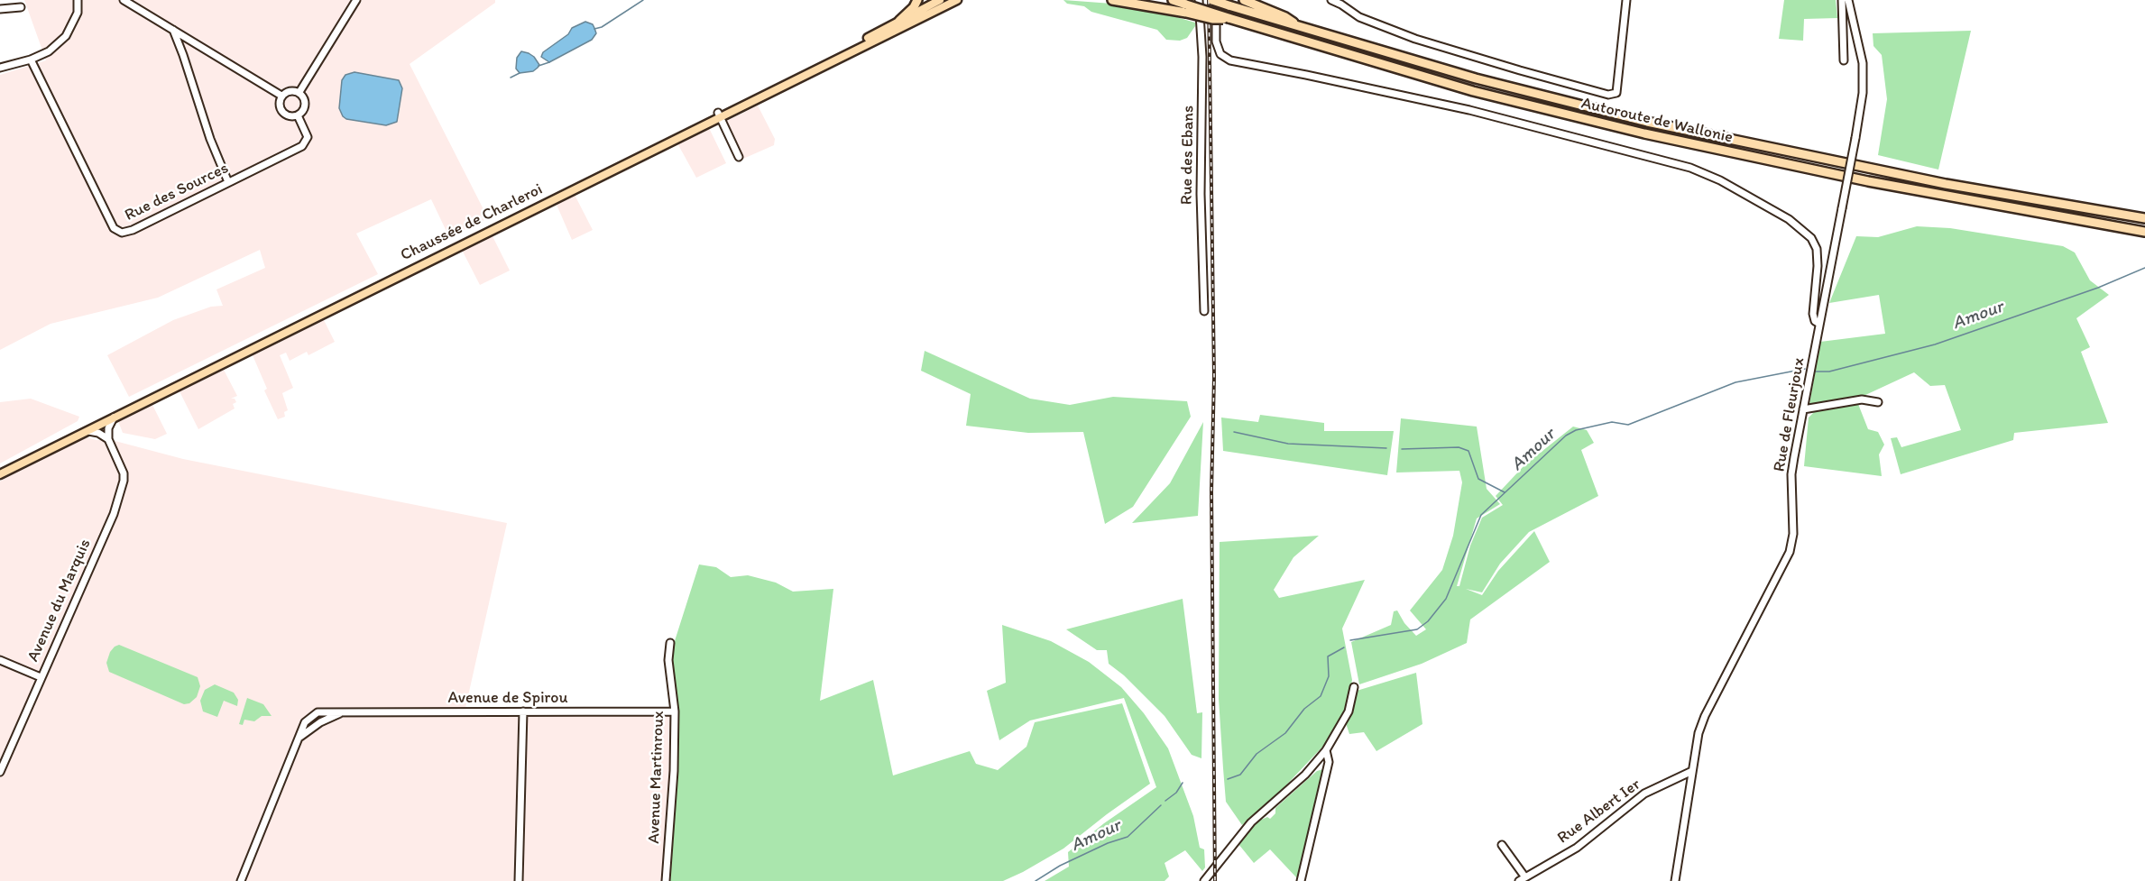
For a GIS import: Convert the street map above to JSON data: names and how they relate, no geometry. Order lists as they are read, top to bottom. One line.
{"streets":{"highway":["Autoroute de Wallonie"],"main road":["Chaussée de Charleroi"],"street":["Rue des Ebans","Rue des Sources","Rue de Fleurjoux","Avenue du Marquis","Avenue de Spirou","Avenue Martinroux","Rue Albert Ier"]},"crossings":[["Rue de Fleurjoux","Rue Albert Ier"],["Avenue de Spirou","Avenue Martinroux"]],"water":["Amour"]}
